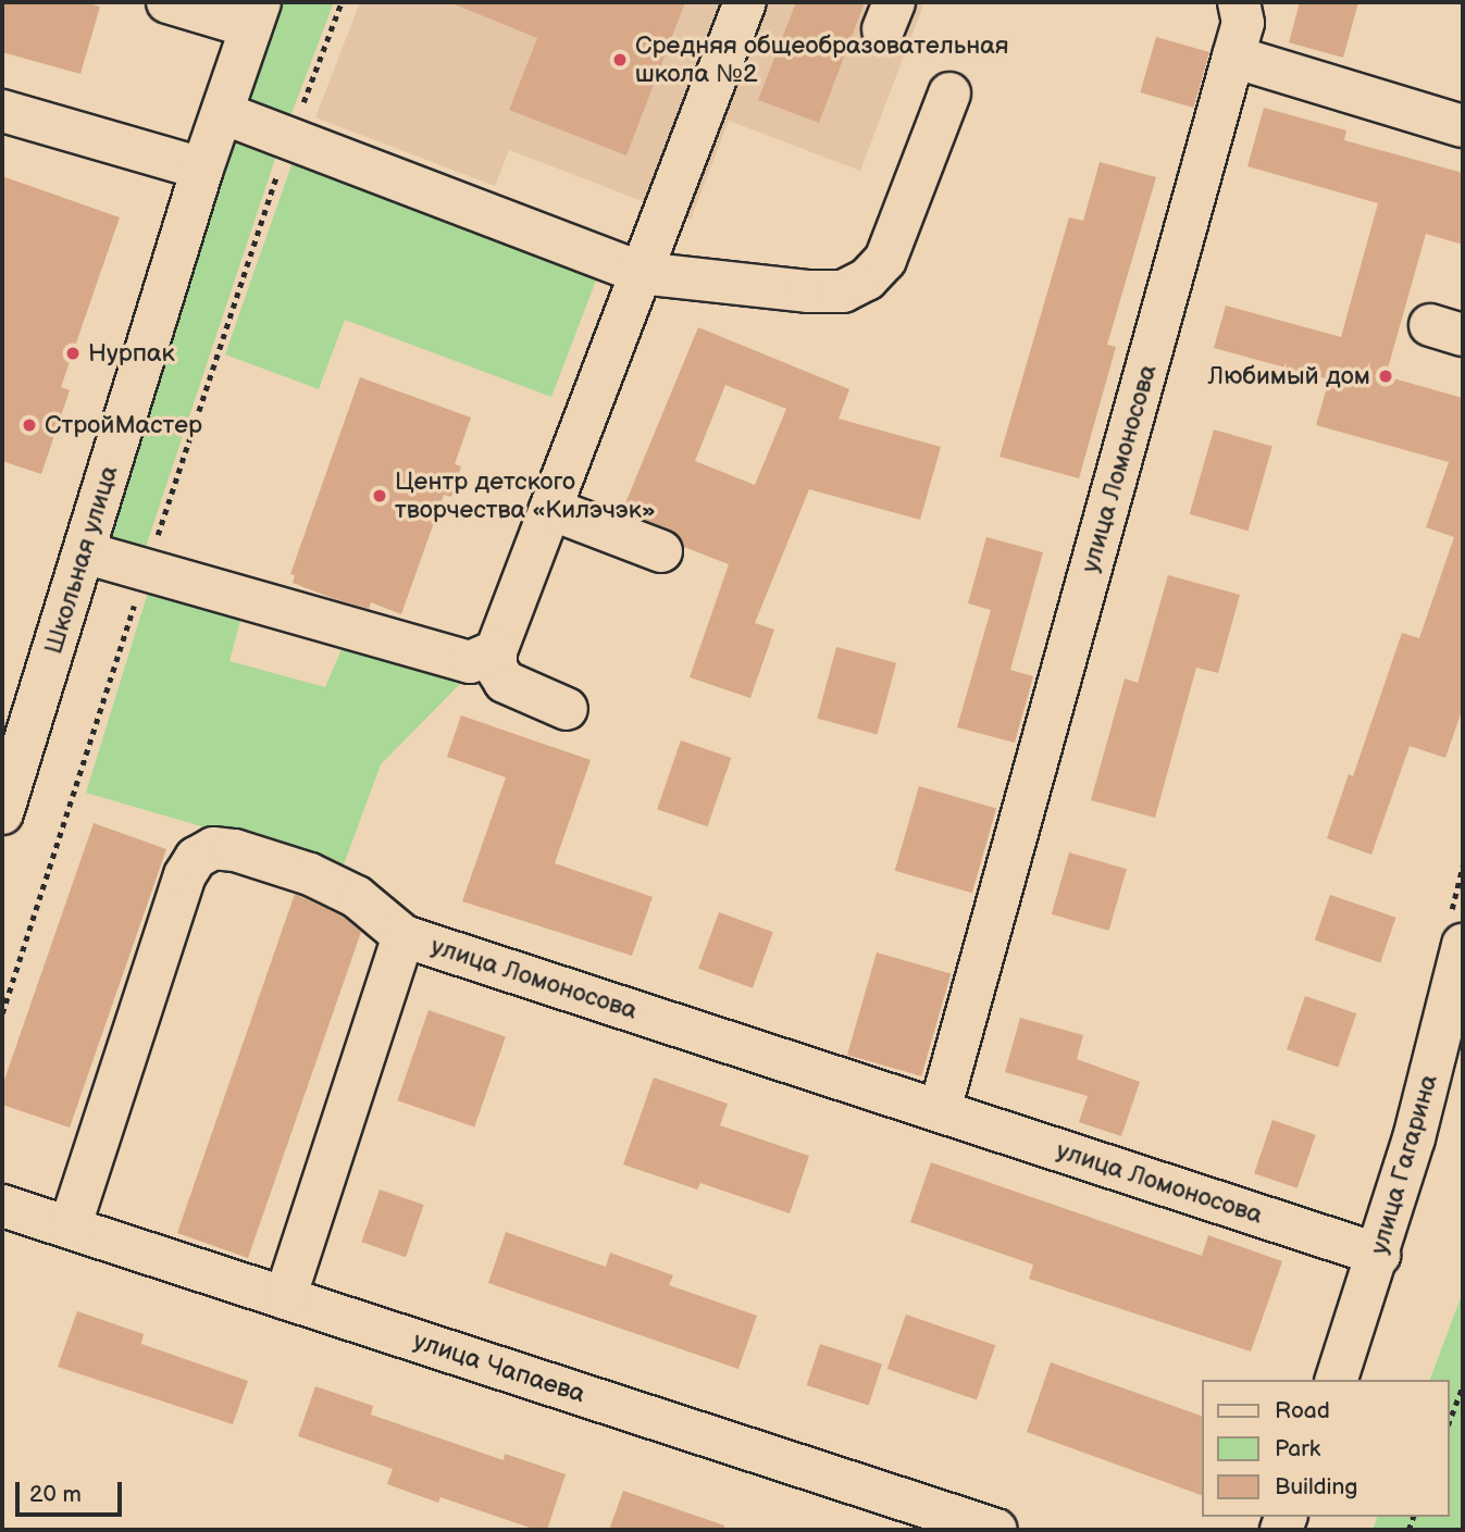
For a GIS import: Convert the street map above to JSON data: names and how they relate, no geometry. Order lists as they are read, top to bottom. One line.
{"streets":{"street":["улица Ломоносова","Школьная улица","улица Гагарина","улица Чапаева"]},"crossings":[["улица Ломоносова","улица Гагарина"],["улица Ломоносова","улица Чапаева"]],"places":["Средняя общеобразовательная школа №2","Нурпак","Любимый дом","СтройМастер","Центр детского творчества «Килэчэк»"],"legend":["Road","Park","Building"],"scale_bar":"20 m"}
